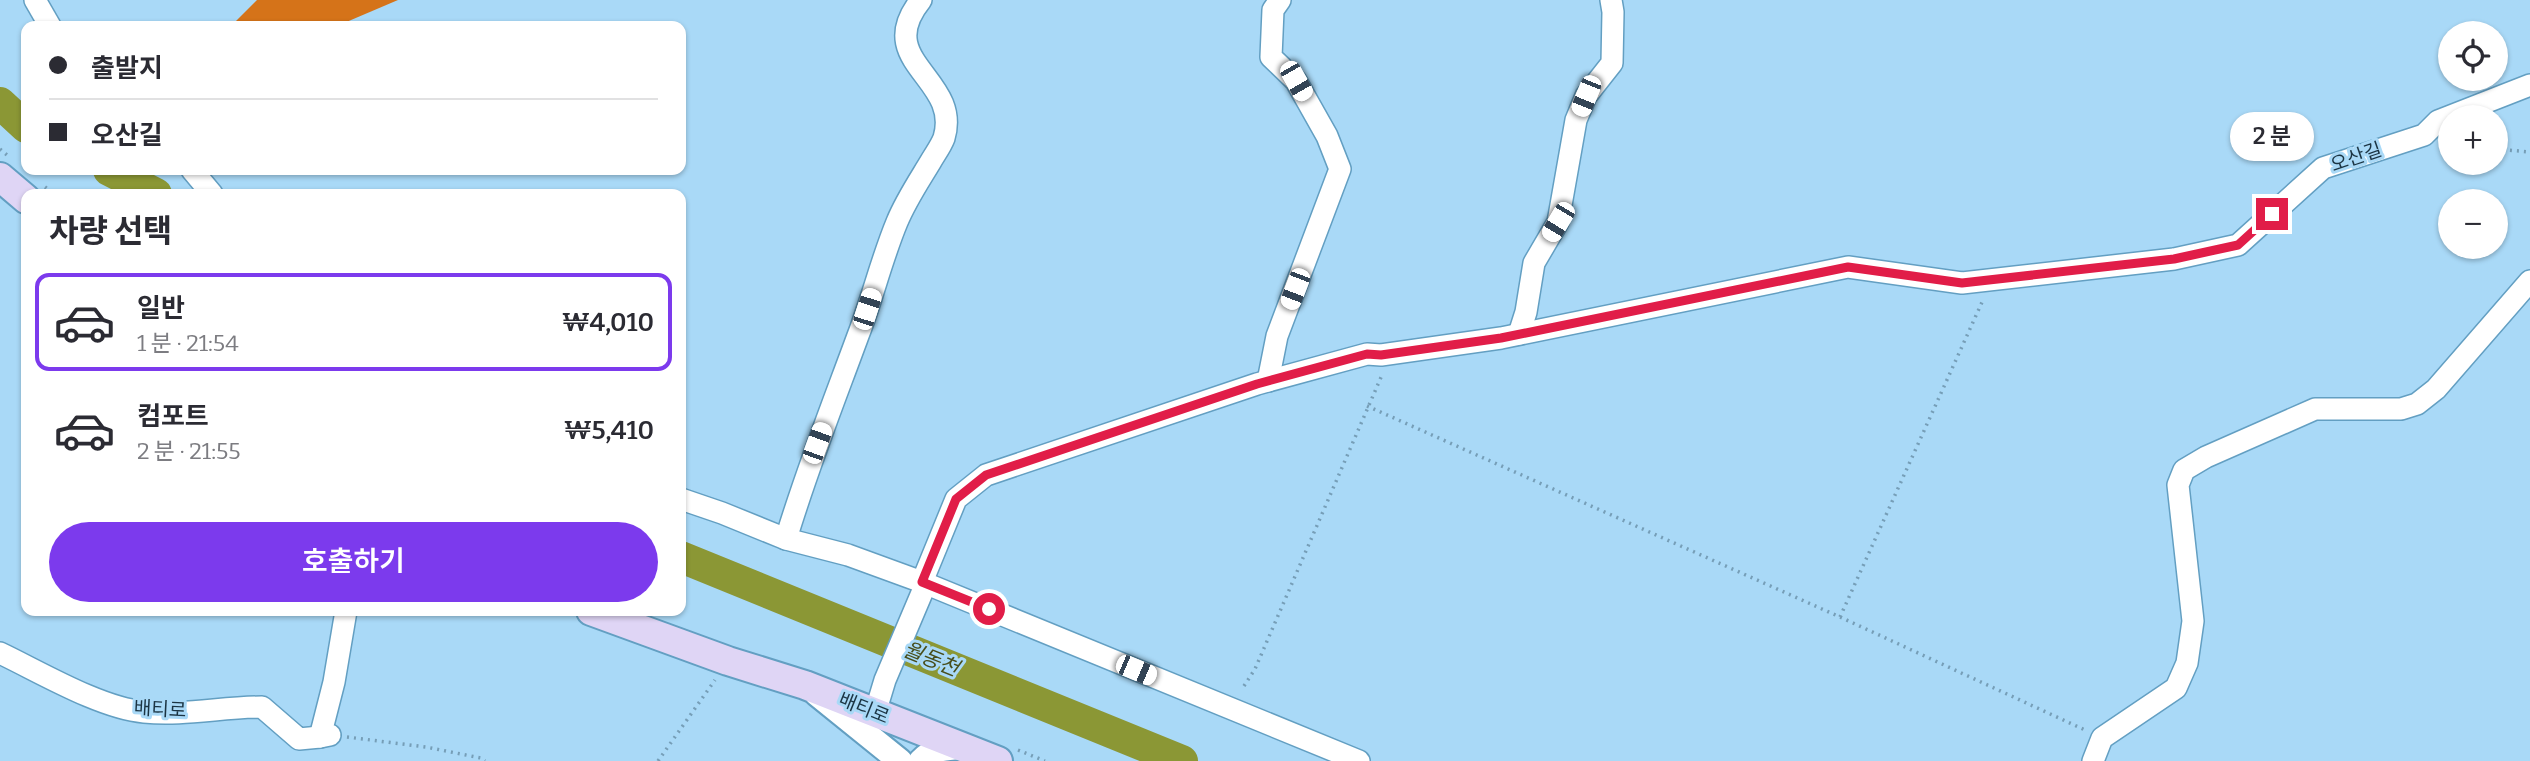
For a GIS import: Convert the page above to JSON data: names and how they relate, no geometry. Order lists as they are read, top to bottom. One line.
{"streets":{"main road":["배티로"],"street":["오산길"]},"crossings":[["오산길","배티로"]],"water":["월동천"],"page":{"map_buttons":["+","−"],"banner":["출발지","오산길"],"bubble":"2 분","heading":"차량 선택","list":[{"name":"일반","note":"1 분 · 21:54","value":"₩4,010"},{"name":"컴포트","note":"2 분 · 21:55","value":"₩5,410"}],"buttons":"호출하기"}}
